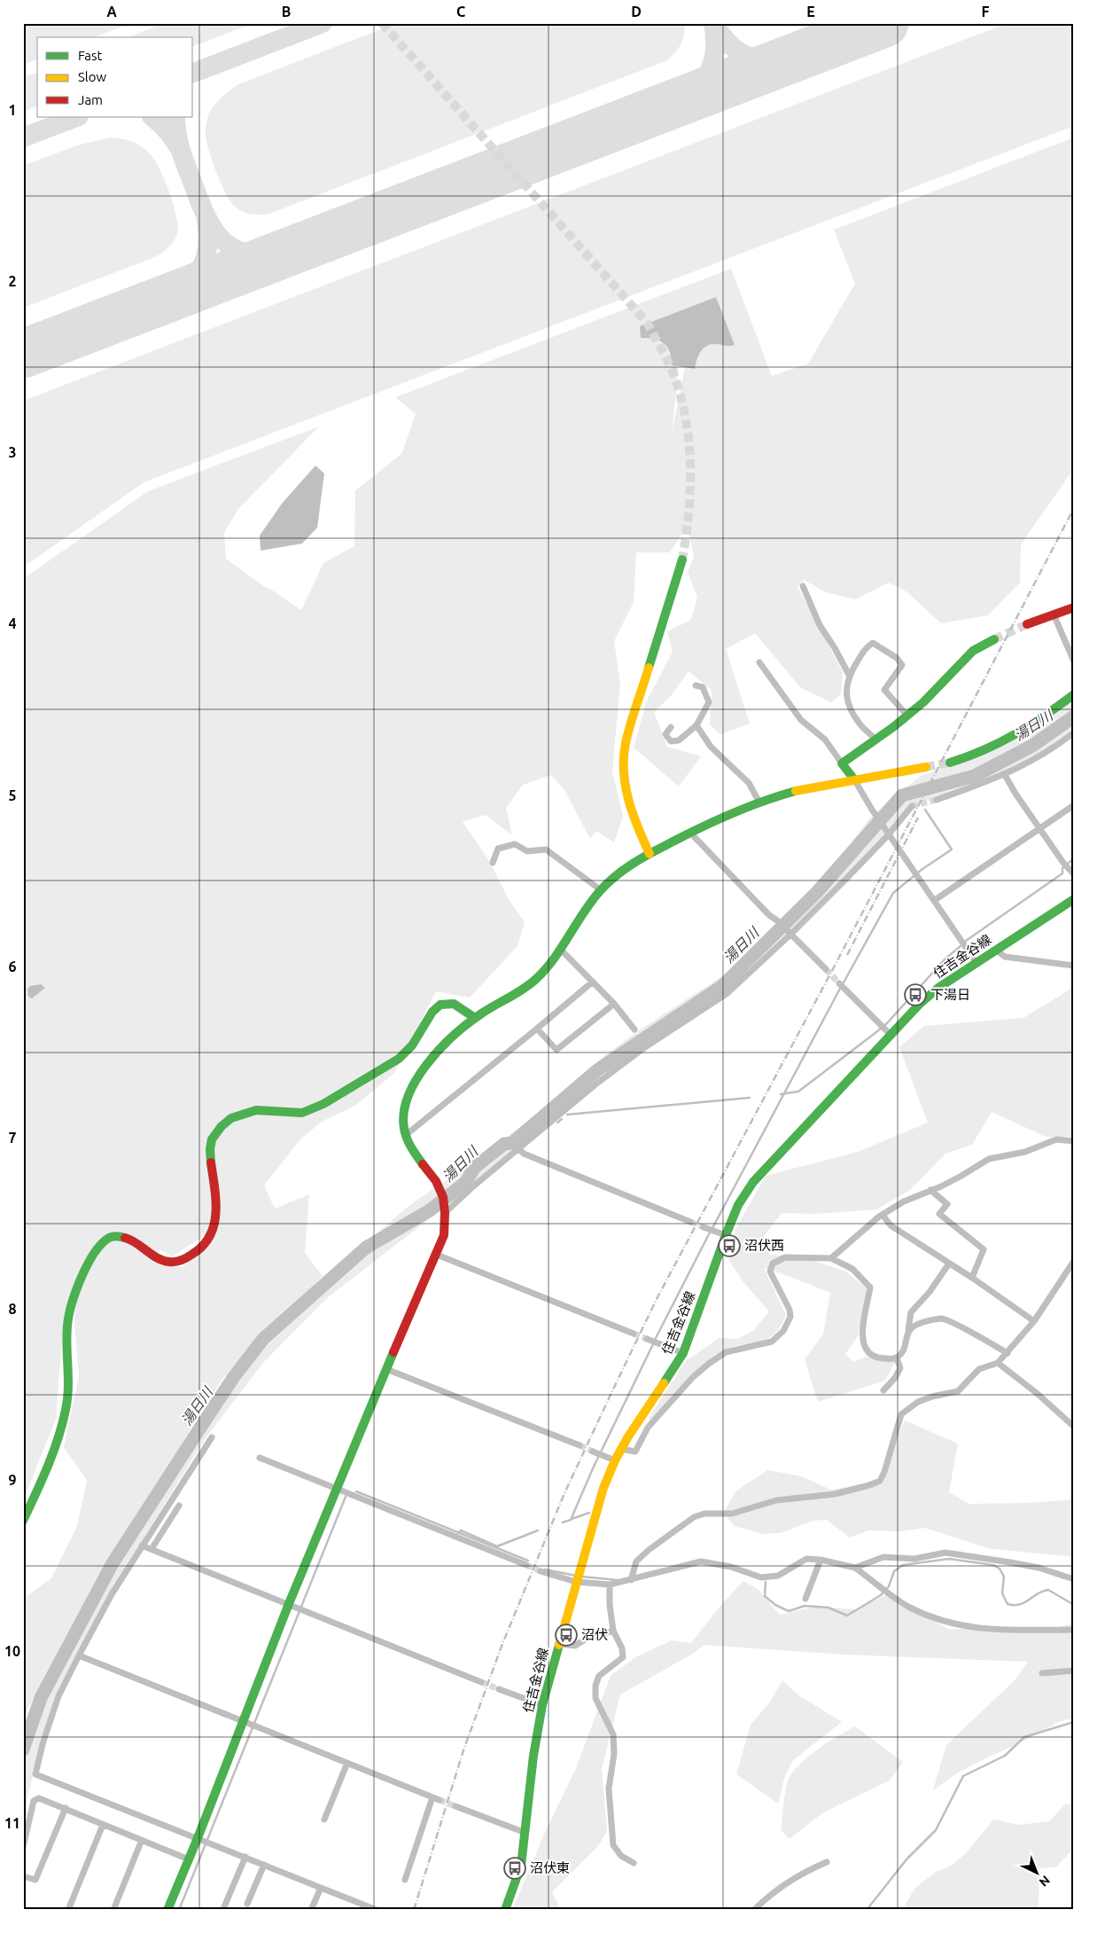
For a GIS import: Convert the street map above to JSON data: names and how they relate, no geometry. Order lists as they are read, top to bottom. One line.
{"streets":{"street":["住吉金谷線"]},"water":["湯日川"],"places":{"bus stop":["下湯日","沼伏西","沼伏","沼伏東"]},"legend":["Fast","Slow","Jam"],"north":"bottom right","grid":{"columns":["A","B","C","D","E","F"],"rows":["1","2","3","4","5","6","7","8","9","10","11"]}}
